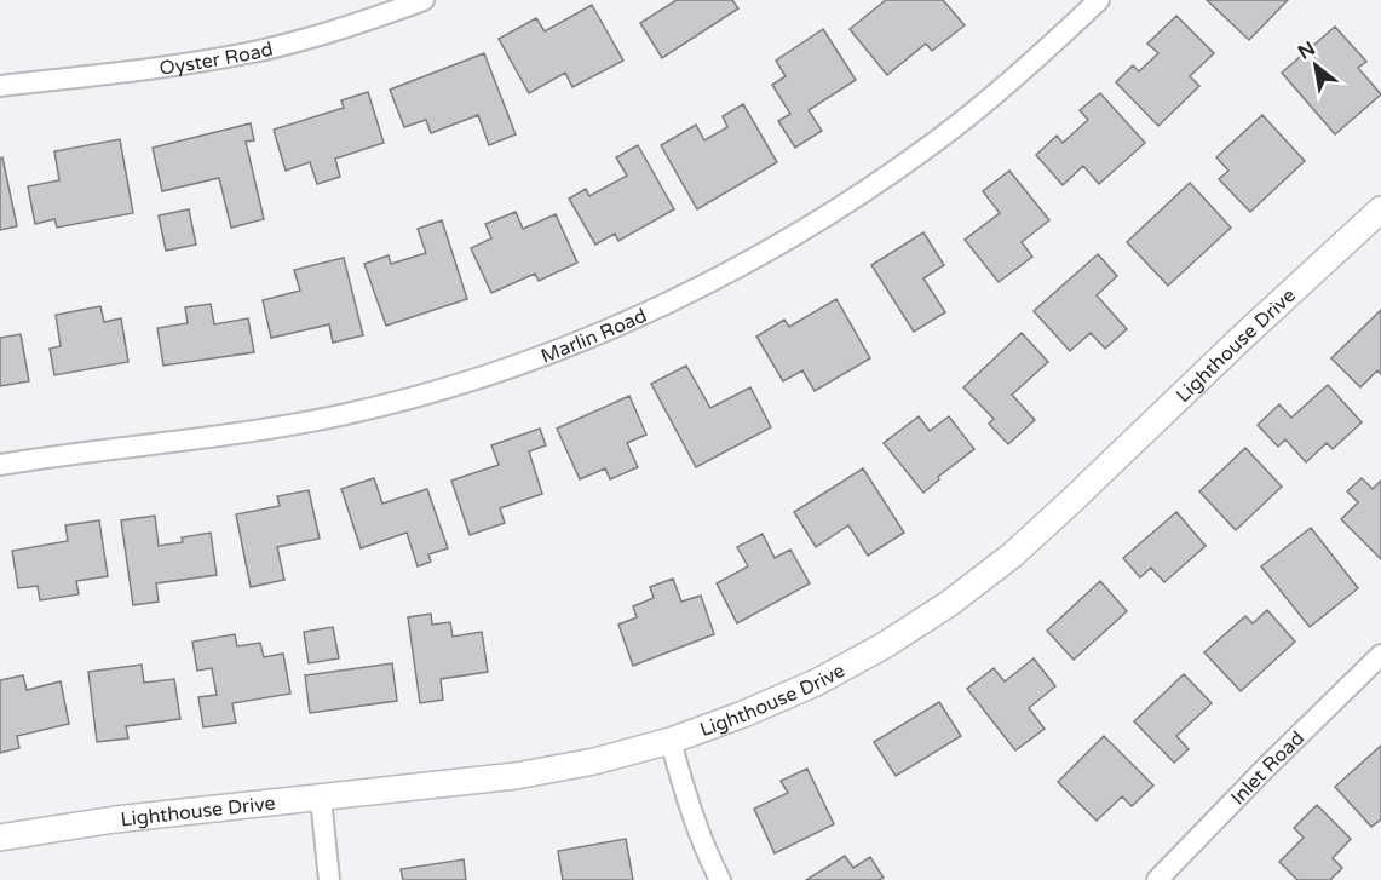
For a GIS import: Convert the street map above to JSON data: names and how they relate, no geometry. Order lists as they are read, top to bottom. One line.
{"streets":{"street":["Oyster Road","Marlin Road","Lighthouse Drive","Inlet Road"]},"north":"top left"}
